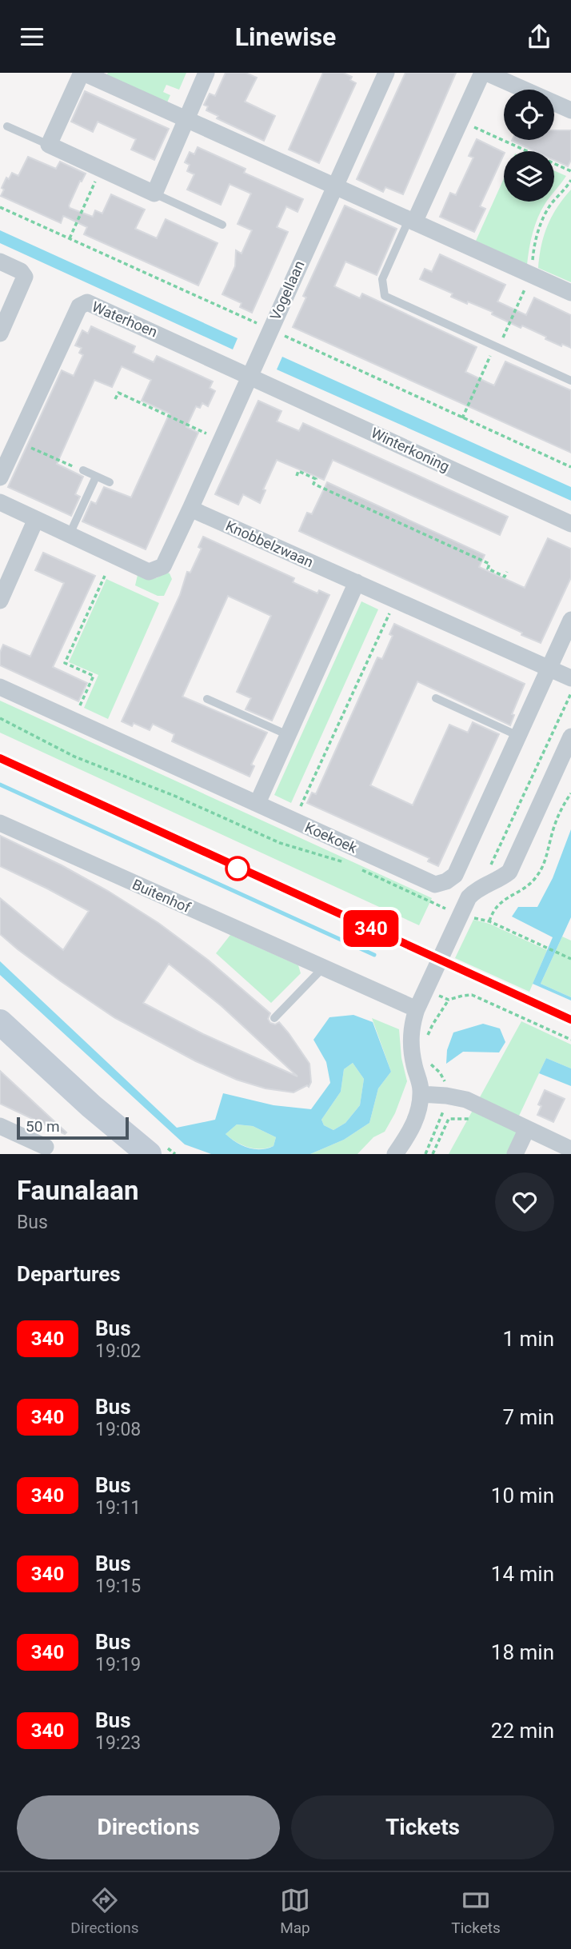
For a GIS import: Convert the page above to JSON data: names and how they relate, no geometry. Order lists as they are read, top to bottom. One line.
{"streets":{"street":["Vogellaan","Waterhoen","Winterkoning","Knobbelzwaan","Koekoek","Buitenhof"]},"crossings":[["Vogellaan","Waterhoen"],["Vogellaan","Winterkoning"],["Vogellaan","Knobbelzwaan"],["Waterhoen","Winterkoning"],["Knobbelzwaan","Koekoek"]],"lines":["bus line 340"],"scale_bar":"50 m","page":{"header":"Linewise","on_map":"340","scale":"50 m","heading":[["Faunalaan","Bus"],"Departures"],"list":[{"mark":"340","name":"Bus","note":"19:02","value":"1 min"},{"mark":"340","name":"Bus","note":"19:08","value":"7 min"},{"mark":"340","name":"Bus","note":"19:11","value":"10 min"},{"mark":"340","name":"Bus","note":"19:15","value":"14 min"},{"mark":"340","name":"Bus","note":"19:19","value":"18 min"},{"mark":"340","name":"Bus","note":"19:23","value":"22 min"}],"buttons":["Directions","Tickets"],"tabs":["Directions","Map","Tickets"]}}
